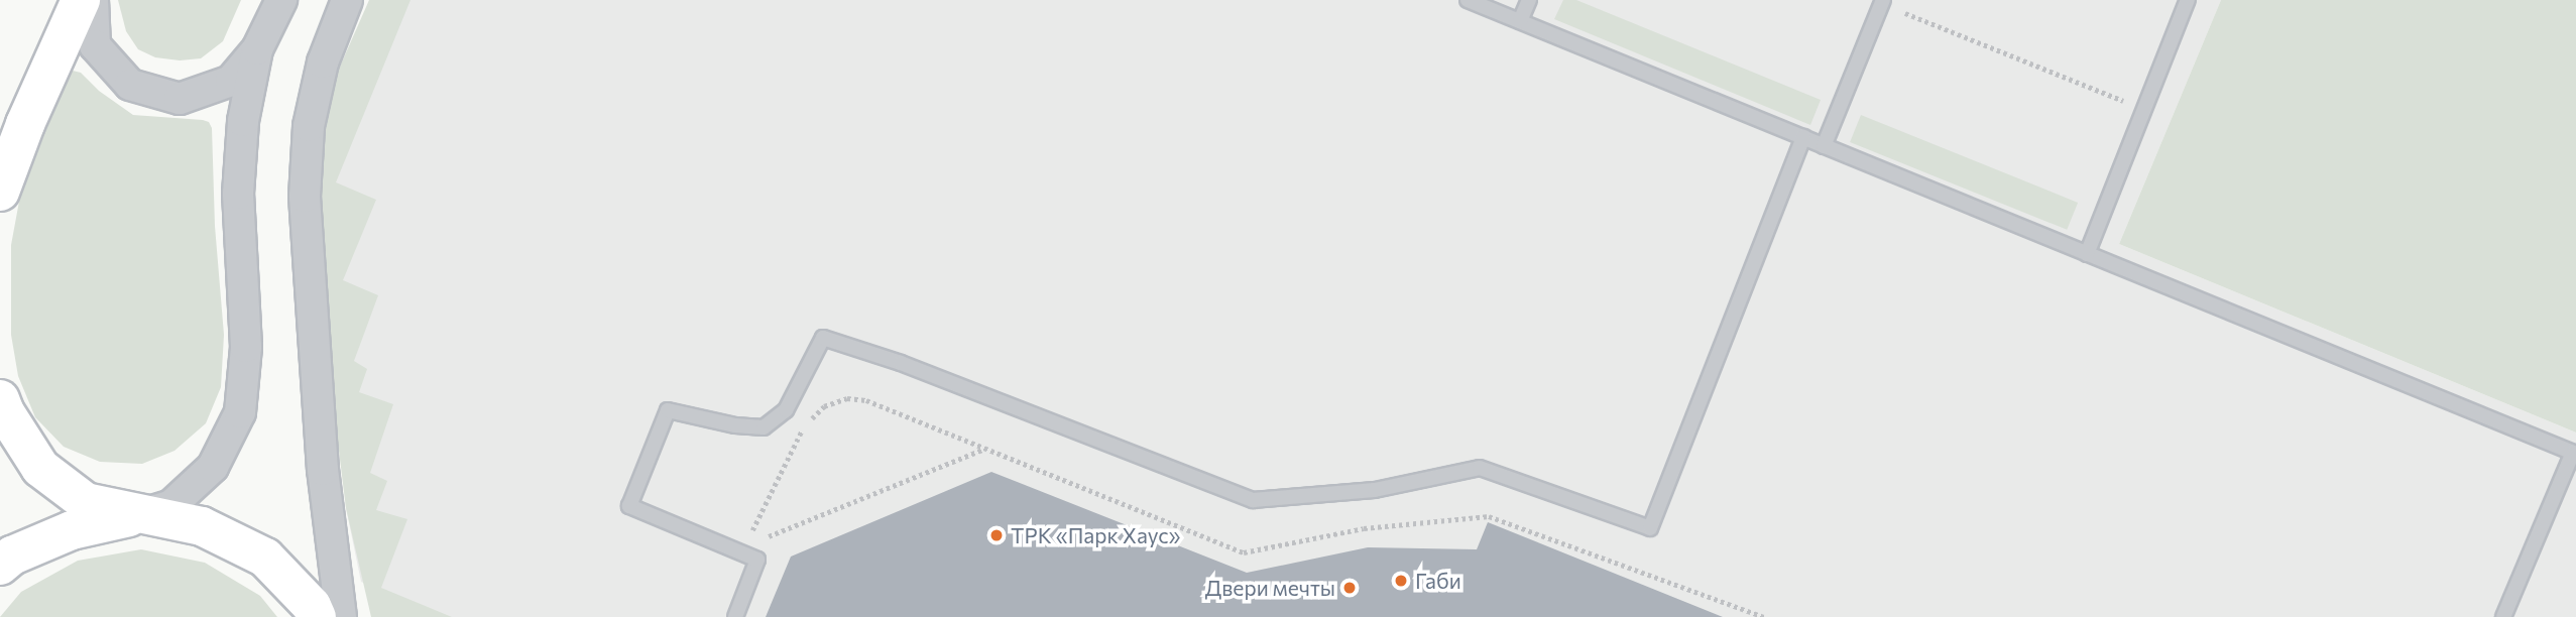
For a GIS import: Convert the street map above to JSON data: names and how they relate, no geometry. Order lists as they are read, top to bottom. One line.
{"places":["ТРК «Парк Хаус»","Габи","Двери мечты"]}
